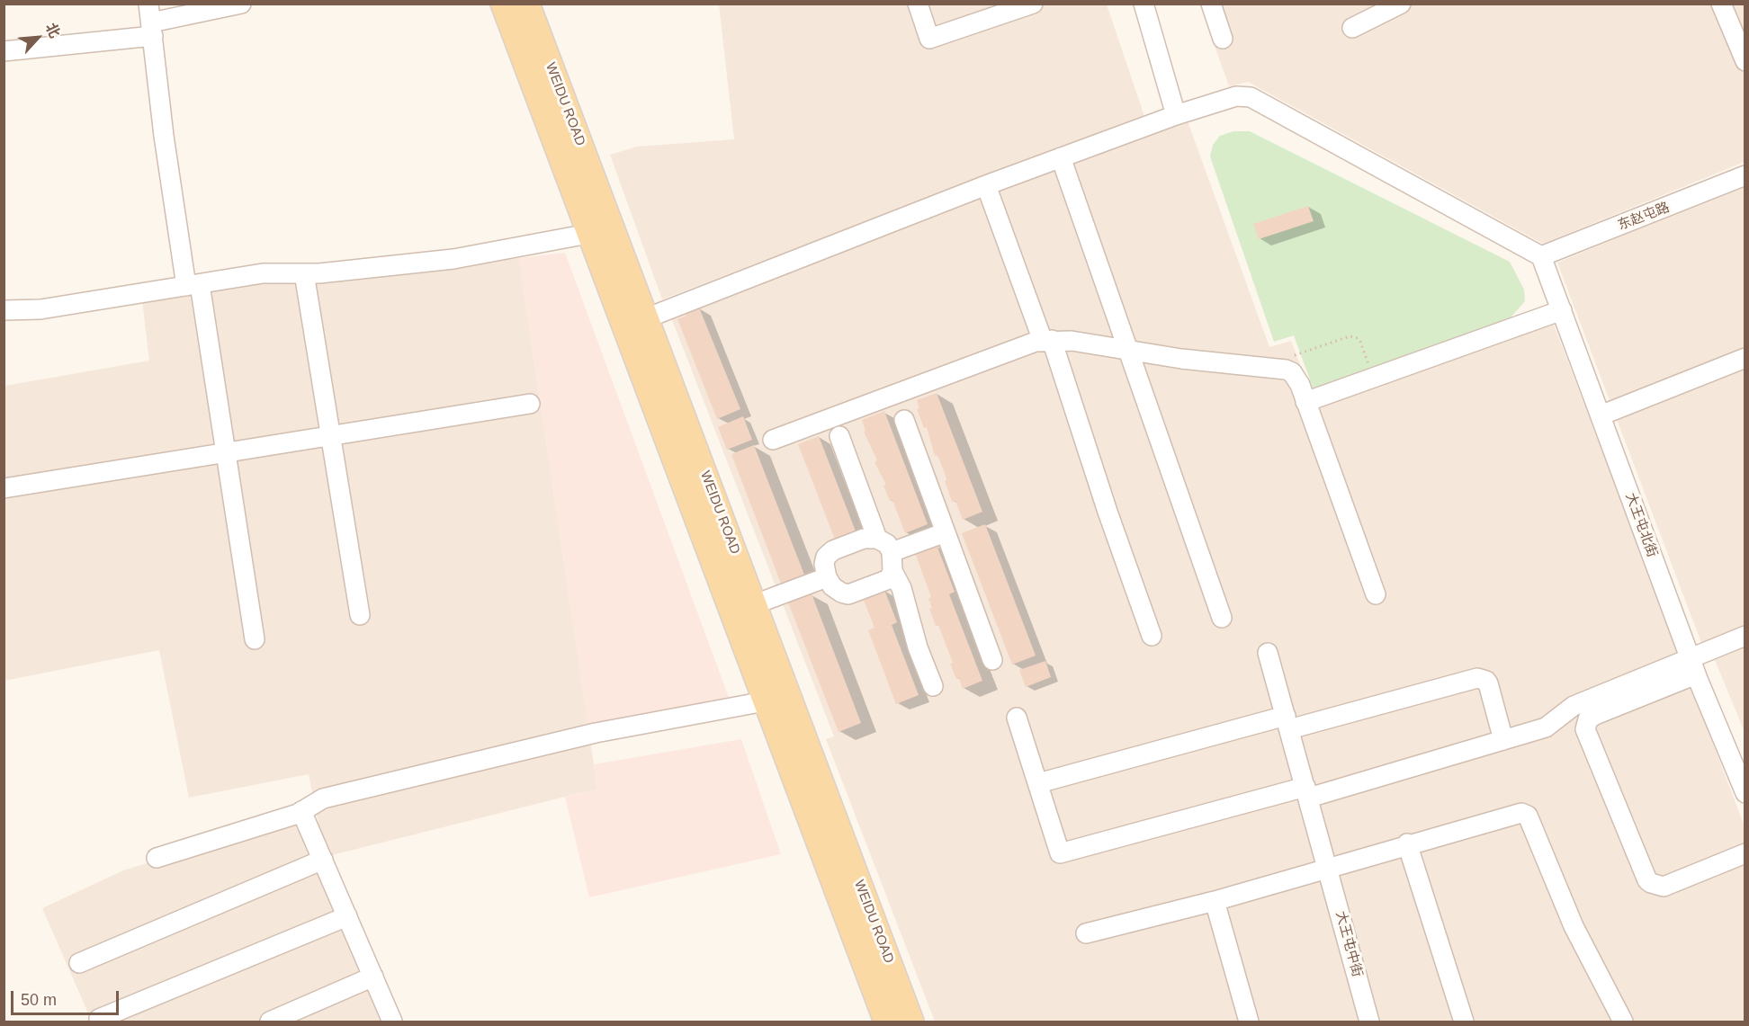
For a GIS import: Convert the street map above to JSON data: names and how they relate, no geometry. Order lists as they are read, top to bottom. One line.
{"streets":{"main road":["WEIDU ROAD"],"street":["东赵屯路","大王屯北街","大王屯中街"]},"crossings":[["东赵屯路","大王屯北街"]],"scale_bar":"50 m","north":"top right"}
